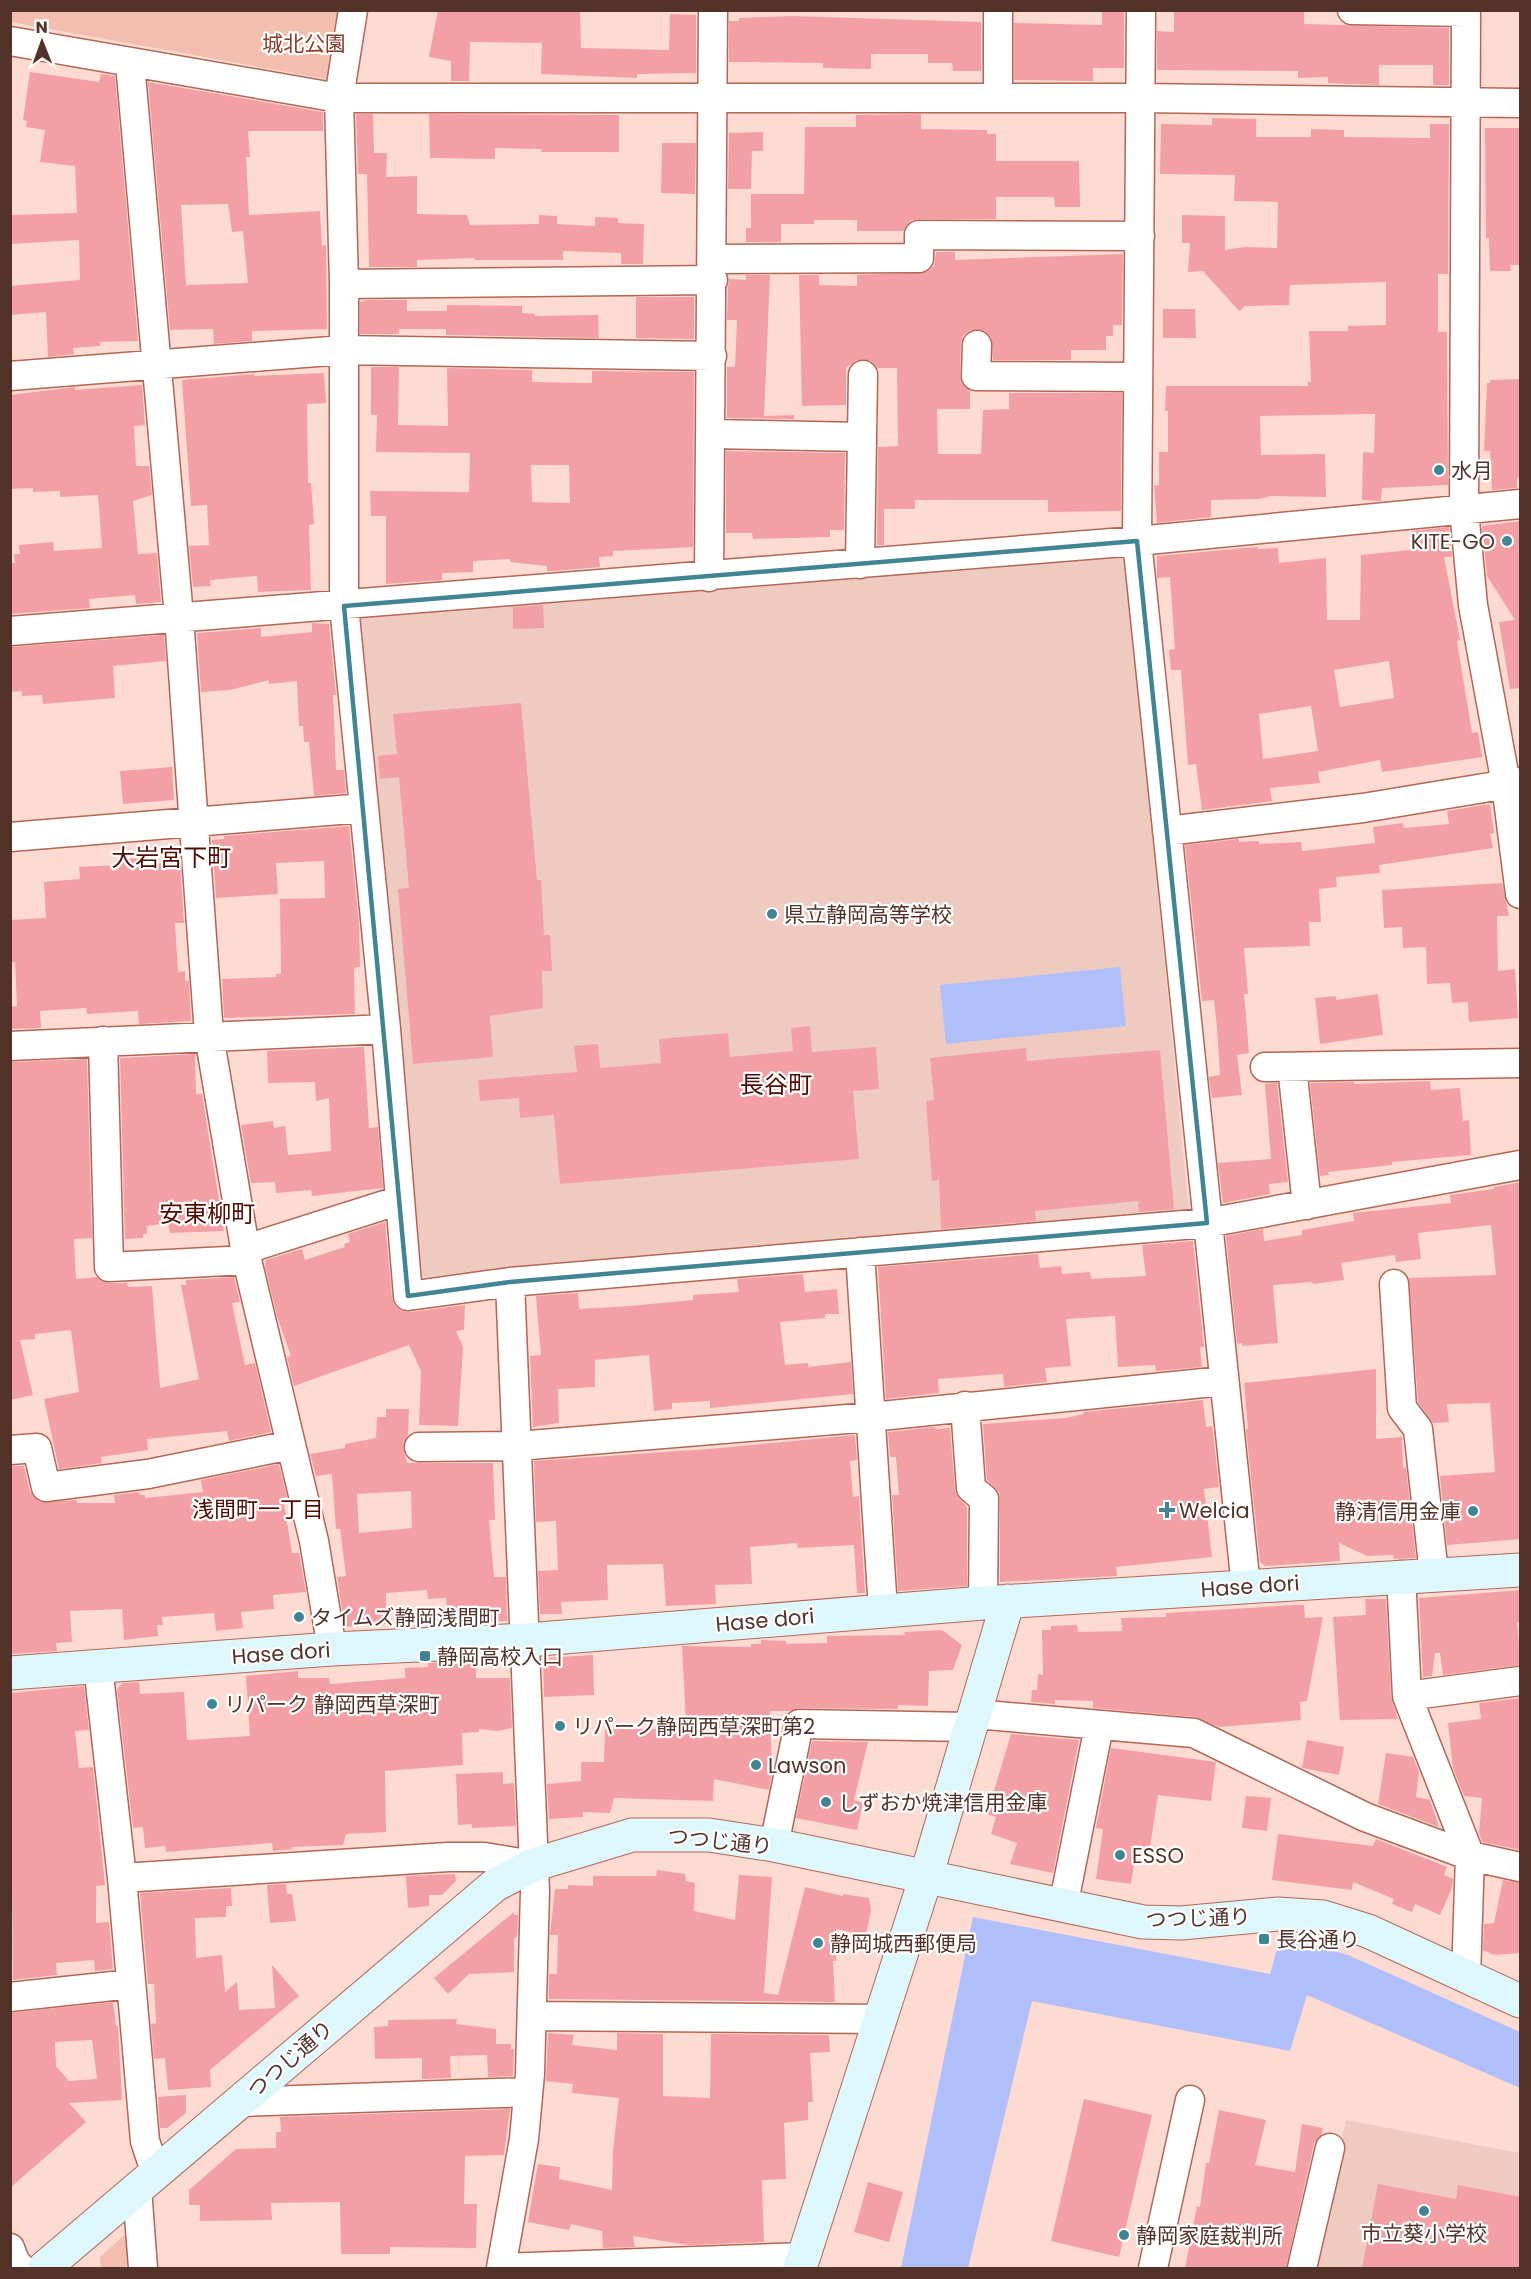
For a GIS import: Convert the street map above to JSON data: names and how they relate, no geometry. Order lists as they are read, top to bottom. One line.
{"streets":{"street":["Hase dori","つつじ通り"]},"districts":["大岩宮下町","長谷町","安東柳町","浅間町一丁目"],"parks":["城北公園"],"places":{"other":["水月","KITE-GO","県立静岡高等学校","静清信用金庫","タイムズ静岡浅間町","リパーク 静岡西草深町","リパーク静岡西草深町第2","Lawson","しずおか焼津信用金庫","ESSO","静岡城西郵便局","市立葵小学校","静岡家庭裁判所"],"health":["Welcia"],"transit":["静岡高校入口","長谷通り"]},"north":"top"}
